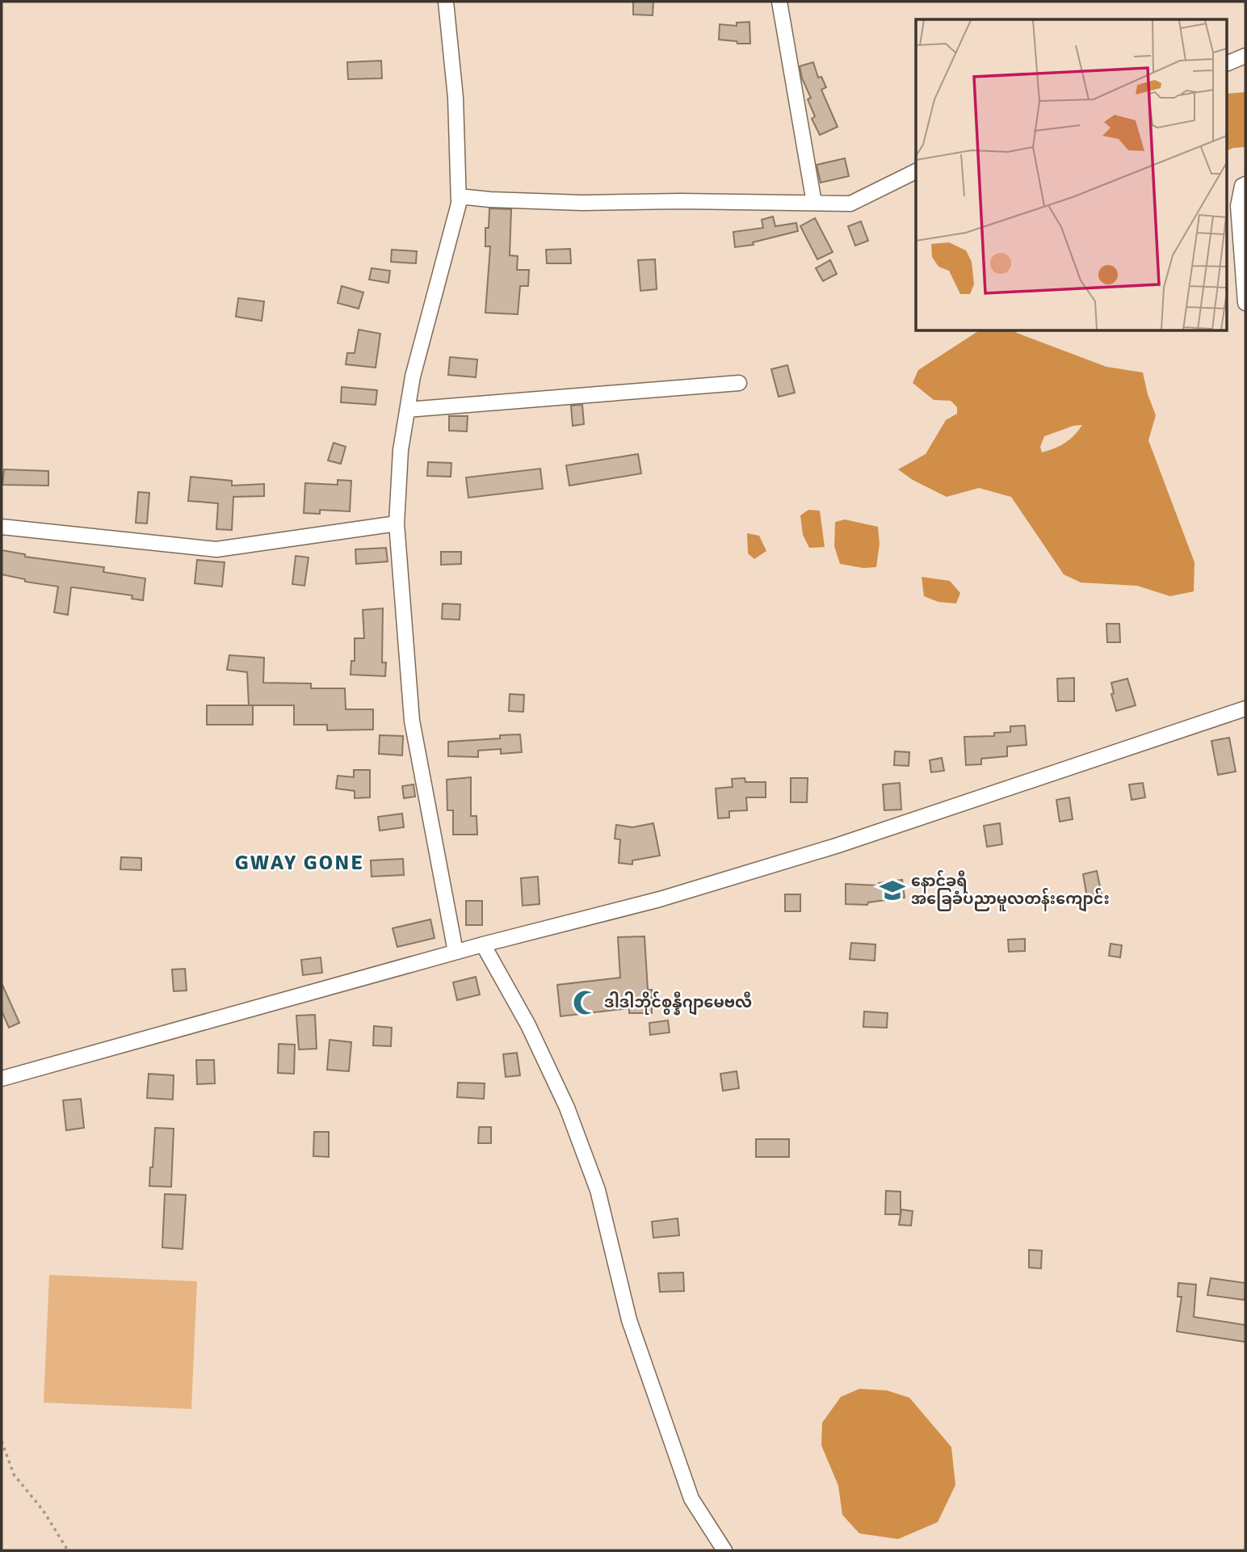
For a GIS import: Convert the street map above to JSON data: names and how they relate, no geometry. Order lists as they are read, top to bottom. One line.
{"districts":["GWAY GONE"],"places":{"school or university":["နောင်ခရီ အခြေခံပညာမူလတန်းကျောင်း"],"mosque":["ဒါဒါဘိုင်စွန္နီဂျာမေဗလီ"]}}
